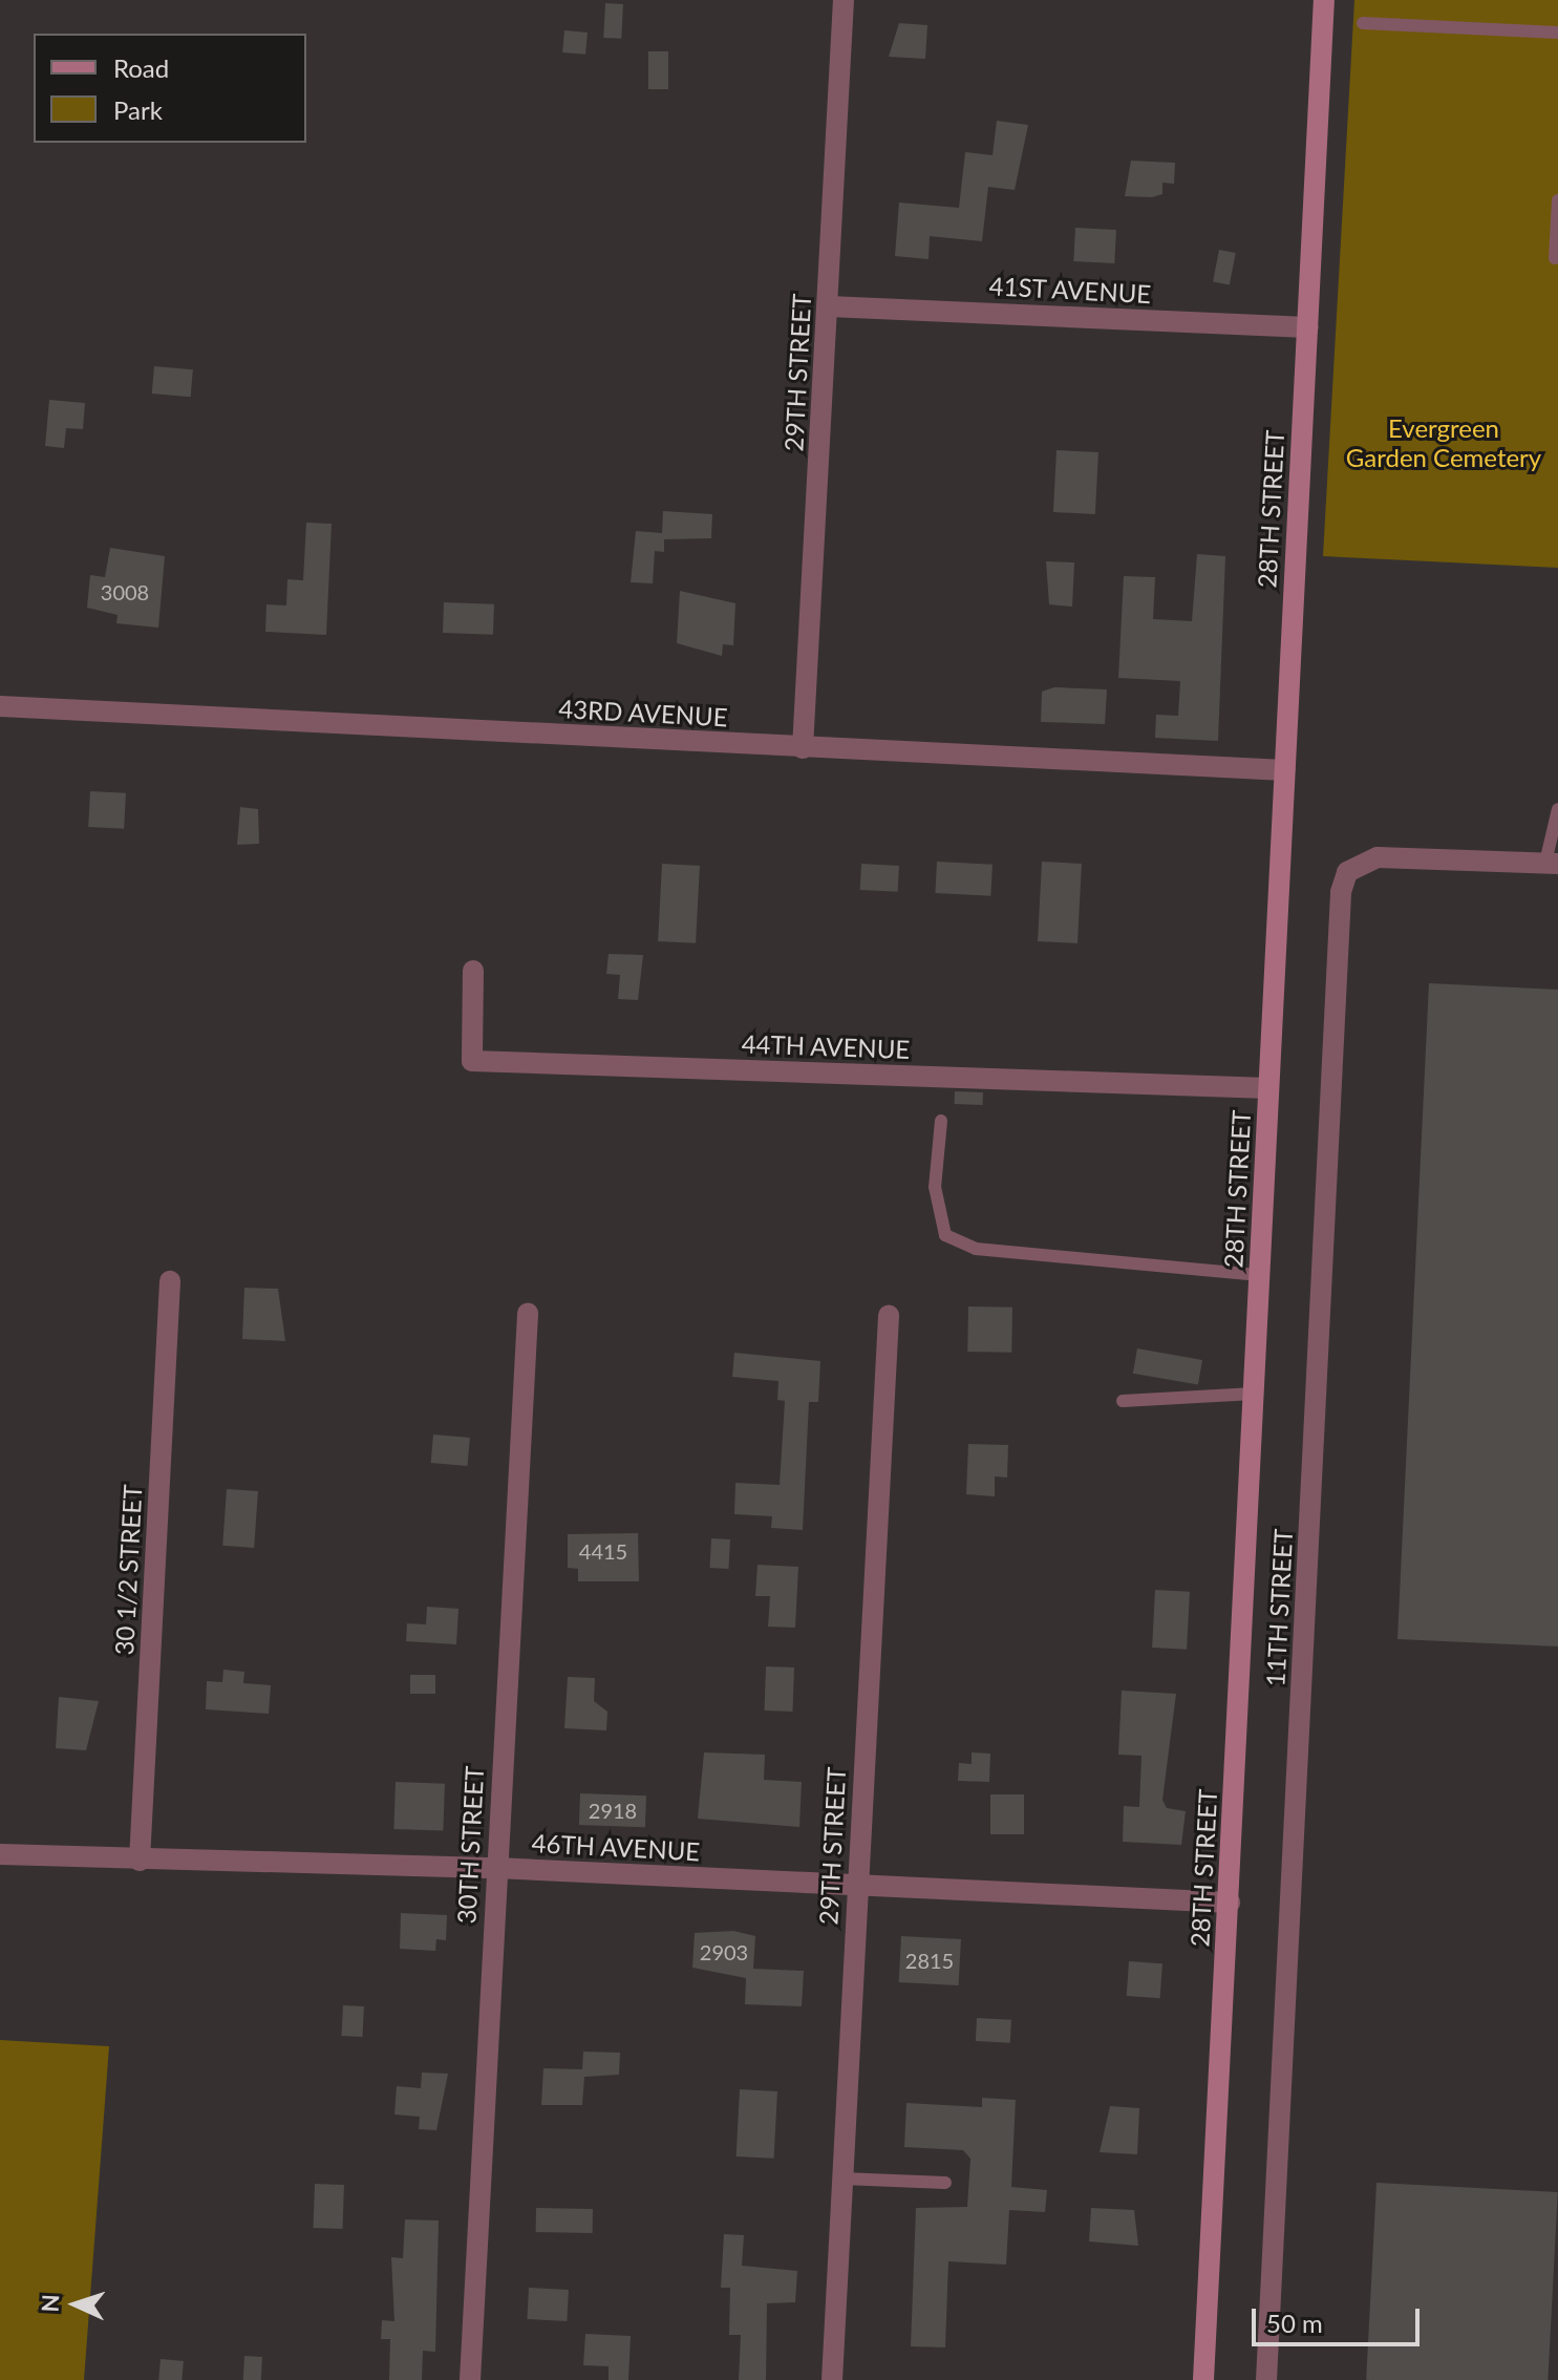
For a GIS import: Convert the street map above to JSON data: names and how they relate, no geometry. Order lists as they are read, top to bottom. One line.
{"streets":{"main road":["28TH STREET"],"street":["41ST AVENUE","29TH STREET","43RD AVENUE","44TH AVENUE","30 1/2 STREET","11TH STREET","30TH STREET","46TH AVENUE"]},"crossings":[["41ST AVENUE","29TH STREET"],["41ST AVENUE","28TH STREET"],["29TH STREET","43RD AVENUE"],["29TH STREET","46TH AVENUE"],["28TH STREET","43RD AVENUE"],["28TH STREET","44TH AVENUE"],["28TH STREET","46TH AVENUE"],["30 1/2 STREET","46TH AVENUE"],["30TH STREET","46TH AVENUE"]],"parks":["Evergreen Garden Cemetery"],"house_numbers":["3008","4415","2918","2903","2815"],"legend":["Road","Park"],"scale_bar":"50 m","north":"left"}
